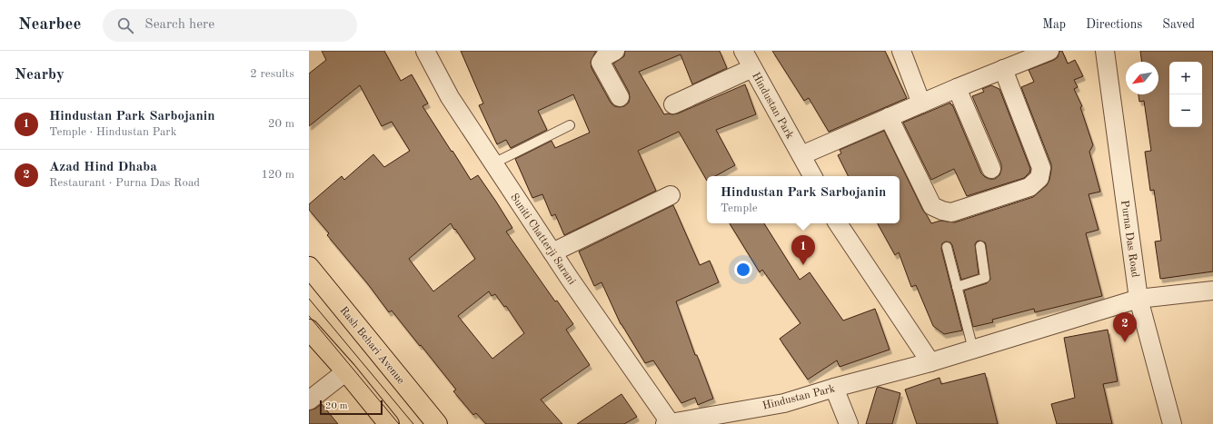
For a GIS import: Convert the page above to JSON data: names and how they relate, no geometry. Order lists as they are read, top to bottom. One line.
{"streets":{"main road":["Rash Behari Avenue"],"street":["Hindustan Park","Suniti Chatterji Sarani","Purna Das Road"]},"crossings":[["Hindustan Park","Suniti Chatterji Sarani"],["Hindustan Park","Purna Das Road"]],"scale_bar":"20 m","north":"bottom left","page":{"header":"Nearbee","search":"Search here","nav":["Map","Directions","Saved"],"heading":["Nearby","2 results"],"map_buttons":["+","−"],"list":[{"mark":"1","name":"Hindustan Park Sarbojanin","note":"Temple · Hindustan Park","value":"20 m"},{"mark":"2","name":"Azad Hind Dhaba","note":"Restaurant · Purna Das Road","value":"120 m"}],"popup":["Hindustan Park Sarbojanin","Temple"],"pins":["1","2"],"scale":"20 m"}}
